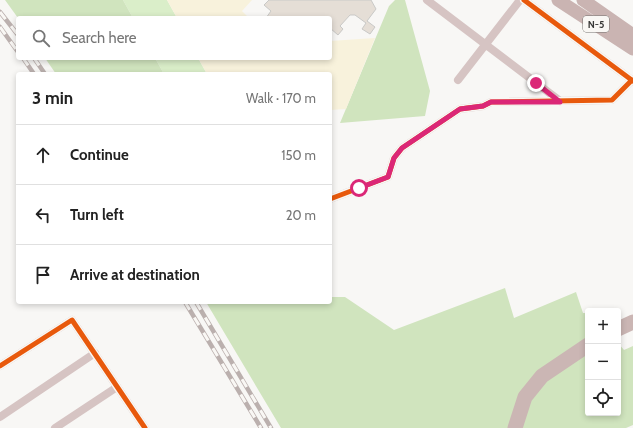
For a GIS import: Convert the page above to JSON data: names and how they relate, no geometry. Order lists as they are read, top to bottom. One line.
{"streets":{"highway":["N-5"]},"page":{"search":"Search here","heading":["3 min","Walk · 170 m"],"list":[["Continue","150 m"],["Turn left","20 m"],"Arrive at destination"],"map_buttons":["+","−"]}}
